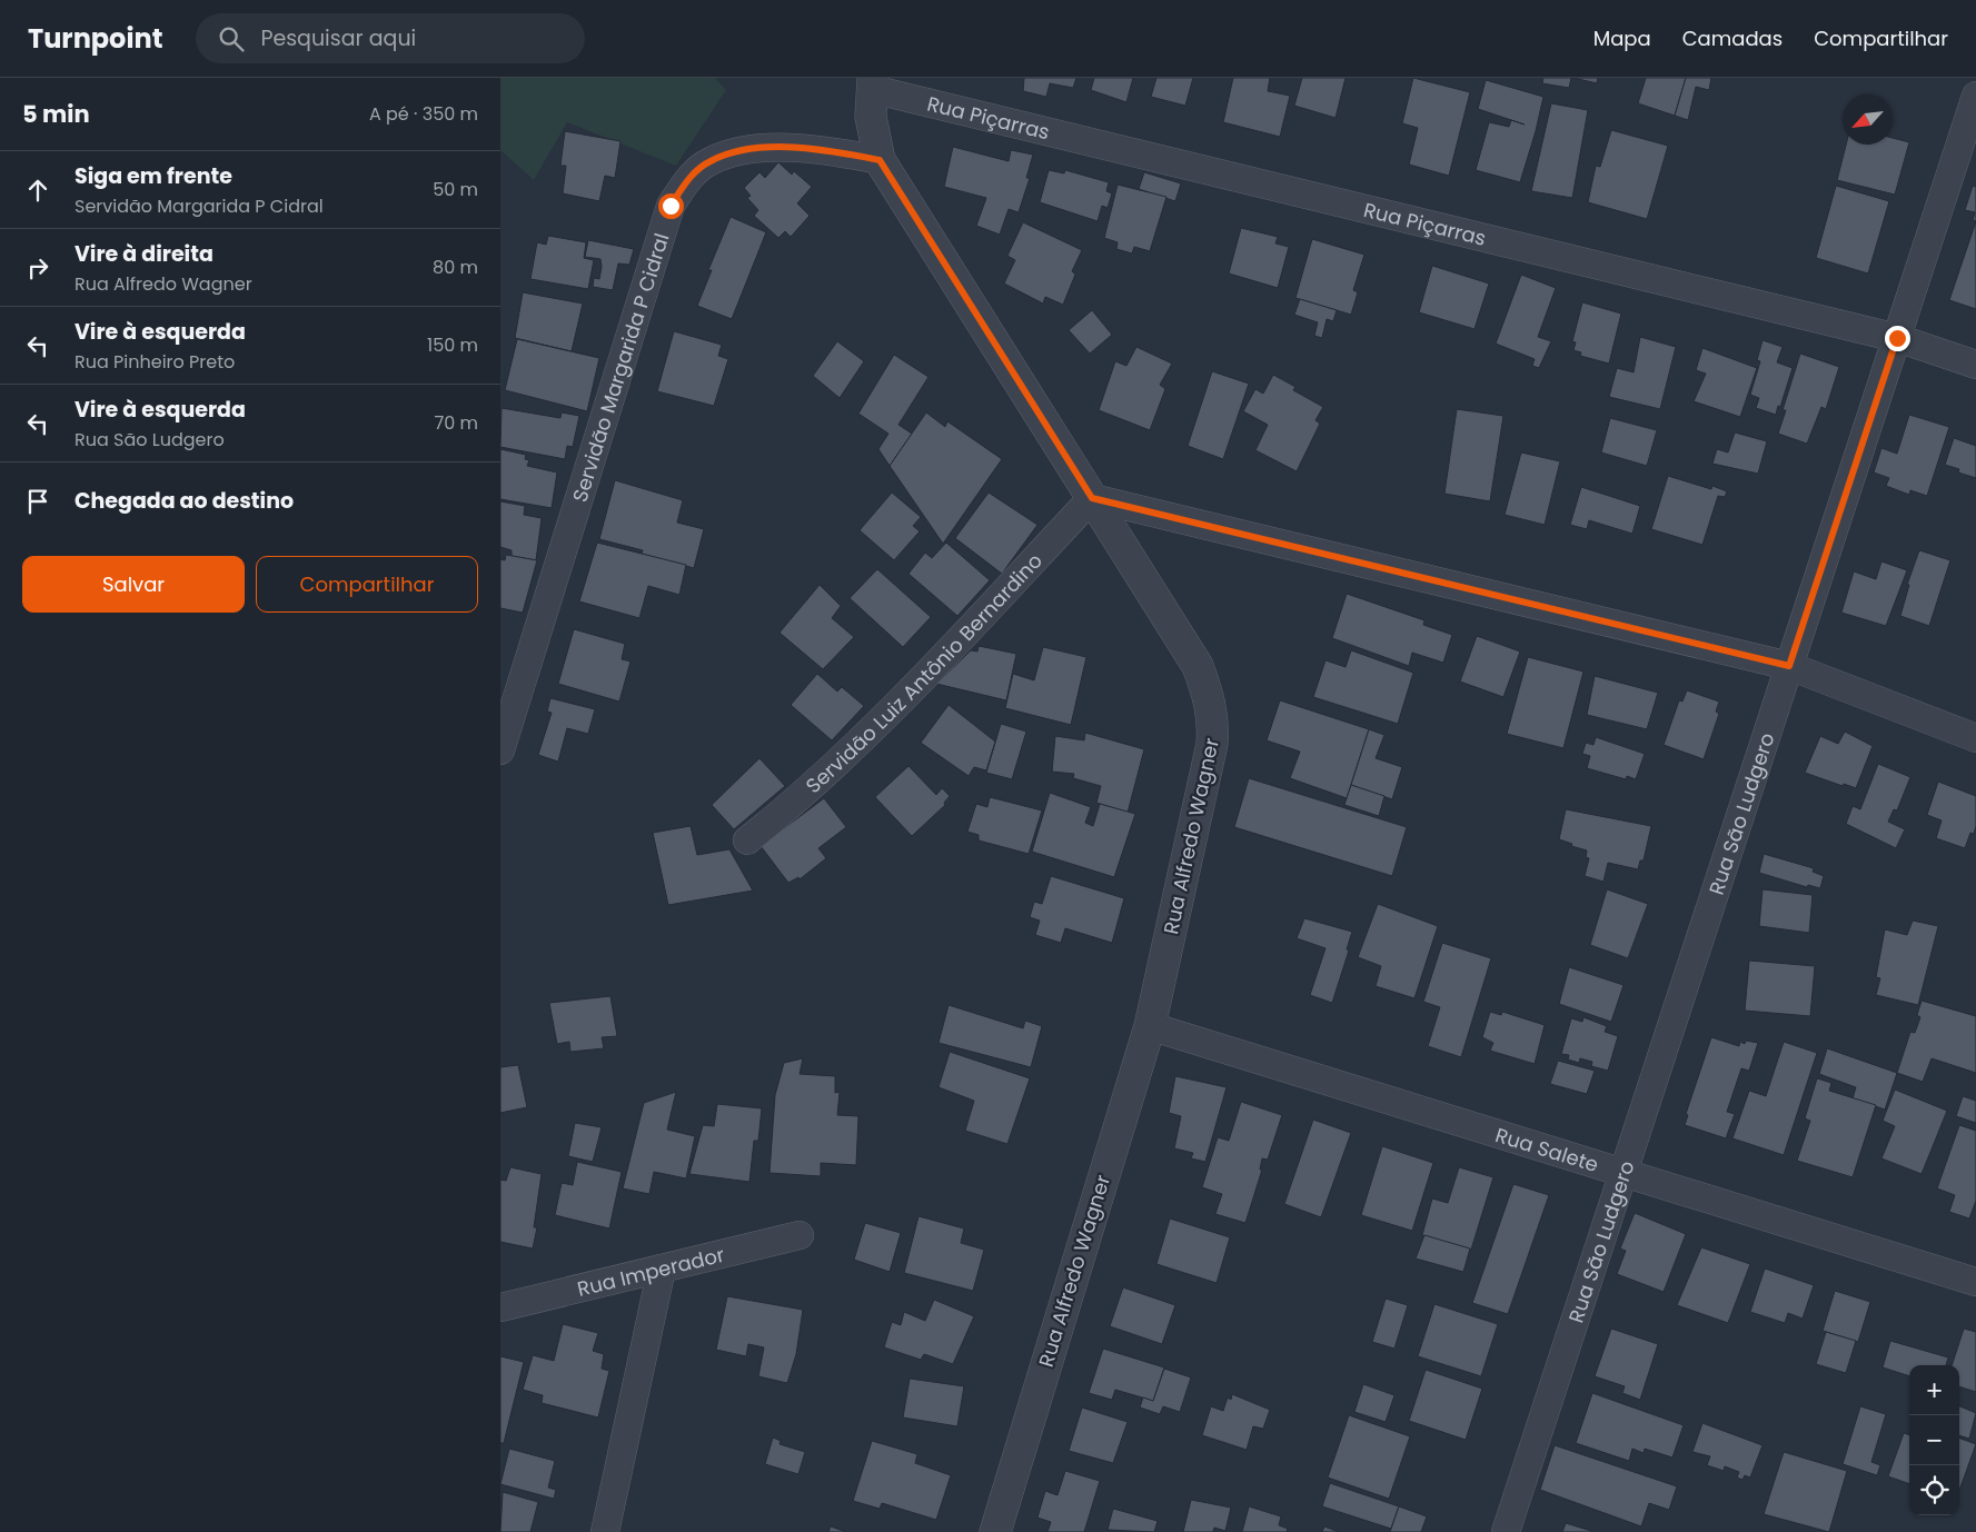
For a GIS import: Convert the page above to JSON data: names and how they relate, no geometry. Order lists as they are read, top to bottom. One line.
{"streets":{"street":["Rua Piçarras","Servidão Margarida P Cidral","Servidão Luiz Antônio Bernardino","Rua São Ludgero","Rua Alfredo Wagner","Rua Salete","Rua Imperador"]},"crossings":[["Rua Piçarras","Rua São Ludgero"],["Rua Piçarras","Rua Alfredo Wagner"],["Servidão Margarida P Cidral","Rua Alfredo Wagner"],["Servidão Luiz Antônio Bernardino","Rua Alfredo Wagner"],["Rua São Ludgero","Rua Salete"],["Rua Alfredo Wagner","Rua Salete"]],"north":"bottom left","page":{"header":"Turnpoint","search":"Pesquisar aqui","nav":["Mapa","Camadas","Compartilhar"],"heading":["5 min","A pé · 350 m"],"list":[["Siga em frente","Servidão Margarida P Cidral","50 m"],["Vire à direita","Rua Alfredo Wagner","80 m"],["Vire à esquerda","Rua Pinheiro Preto","150 m"],["Vire à esquerda","Rua São Ludgero","70 m"],"Chegada ao destino"],"buttons":["Salvar","Compartilhar"],"map_buttons":["+","−"]}}
